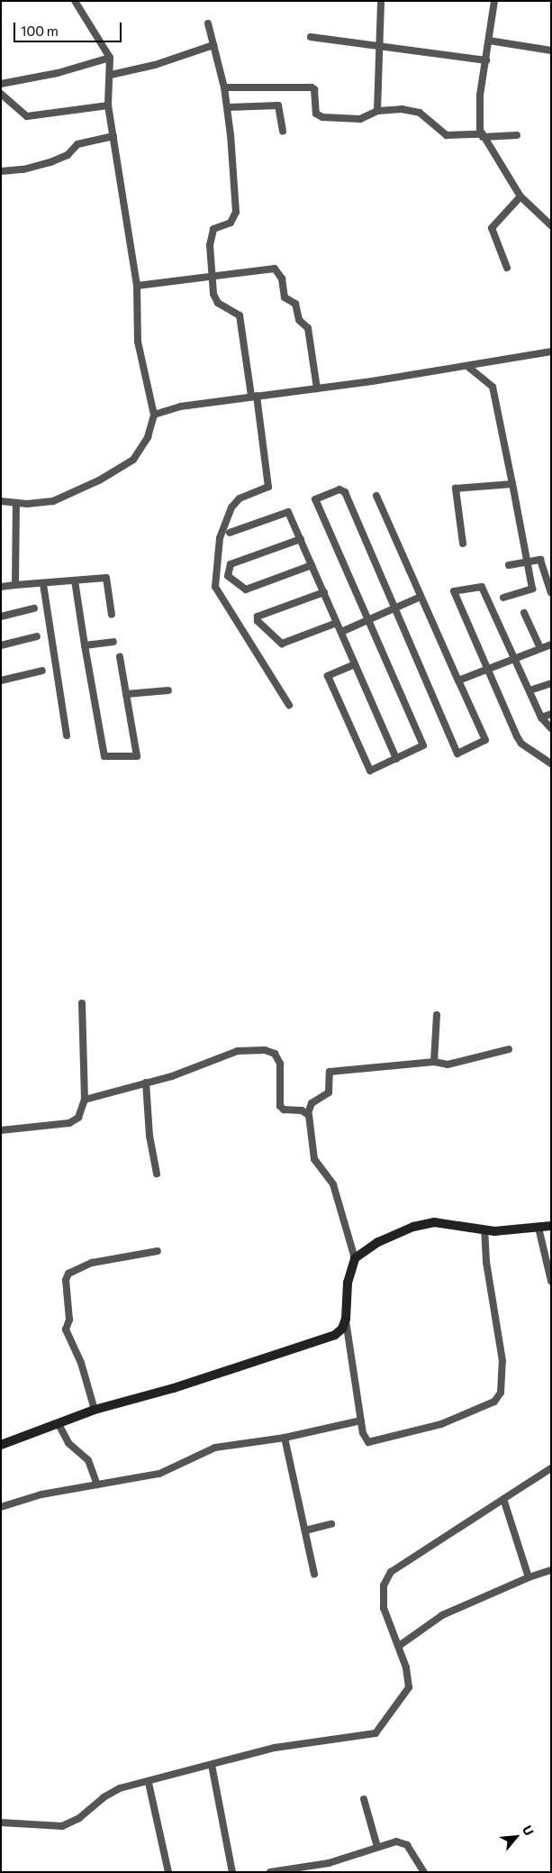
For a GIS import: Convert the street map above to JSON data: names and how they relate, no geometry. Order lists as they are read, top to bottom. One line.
{"scale_bar":"100 m","north":"top right"}
